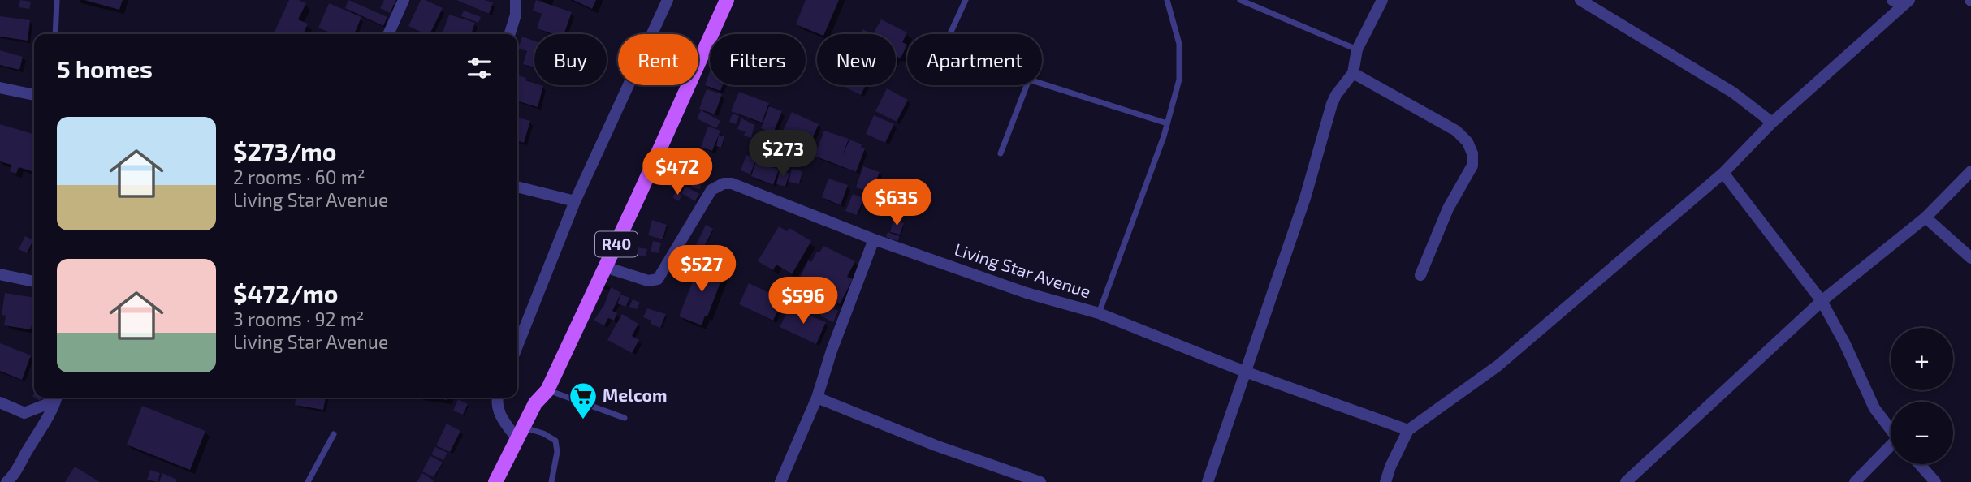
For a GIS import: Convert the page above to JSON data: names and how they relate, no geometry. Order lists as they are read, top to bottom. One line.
{"streets":{"main road":["R40"],"street":["Living Star Avenue"]},"crossings":[["R40","Living Star Avenue"]],"places":{"supermarket":["Melcom"]},"page":{"chip":["Buy","Rent","Filters","New","Apartment"],"heading":"5 homes","list":[{"name":"$273/mo","note":"2 rooms · 60 m² · Living Star Avenue"},{"name":"$472/mo","note":"3 rooms · 92 m² · Living Star Avenue"}],"price":["$273","$472","$635","$527","$596"],"map_buttons":["+","−"]}}
